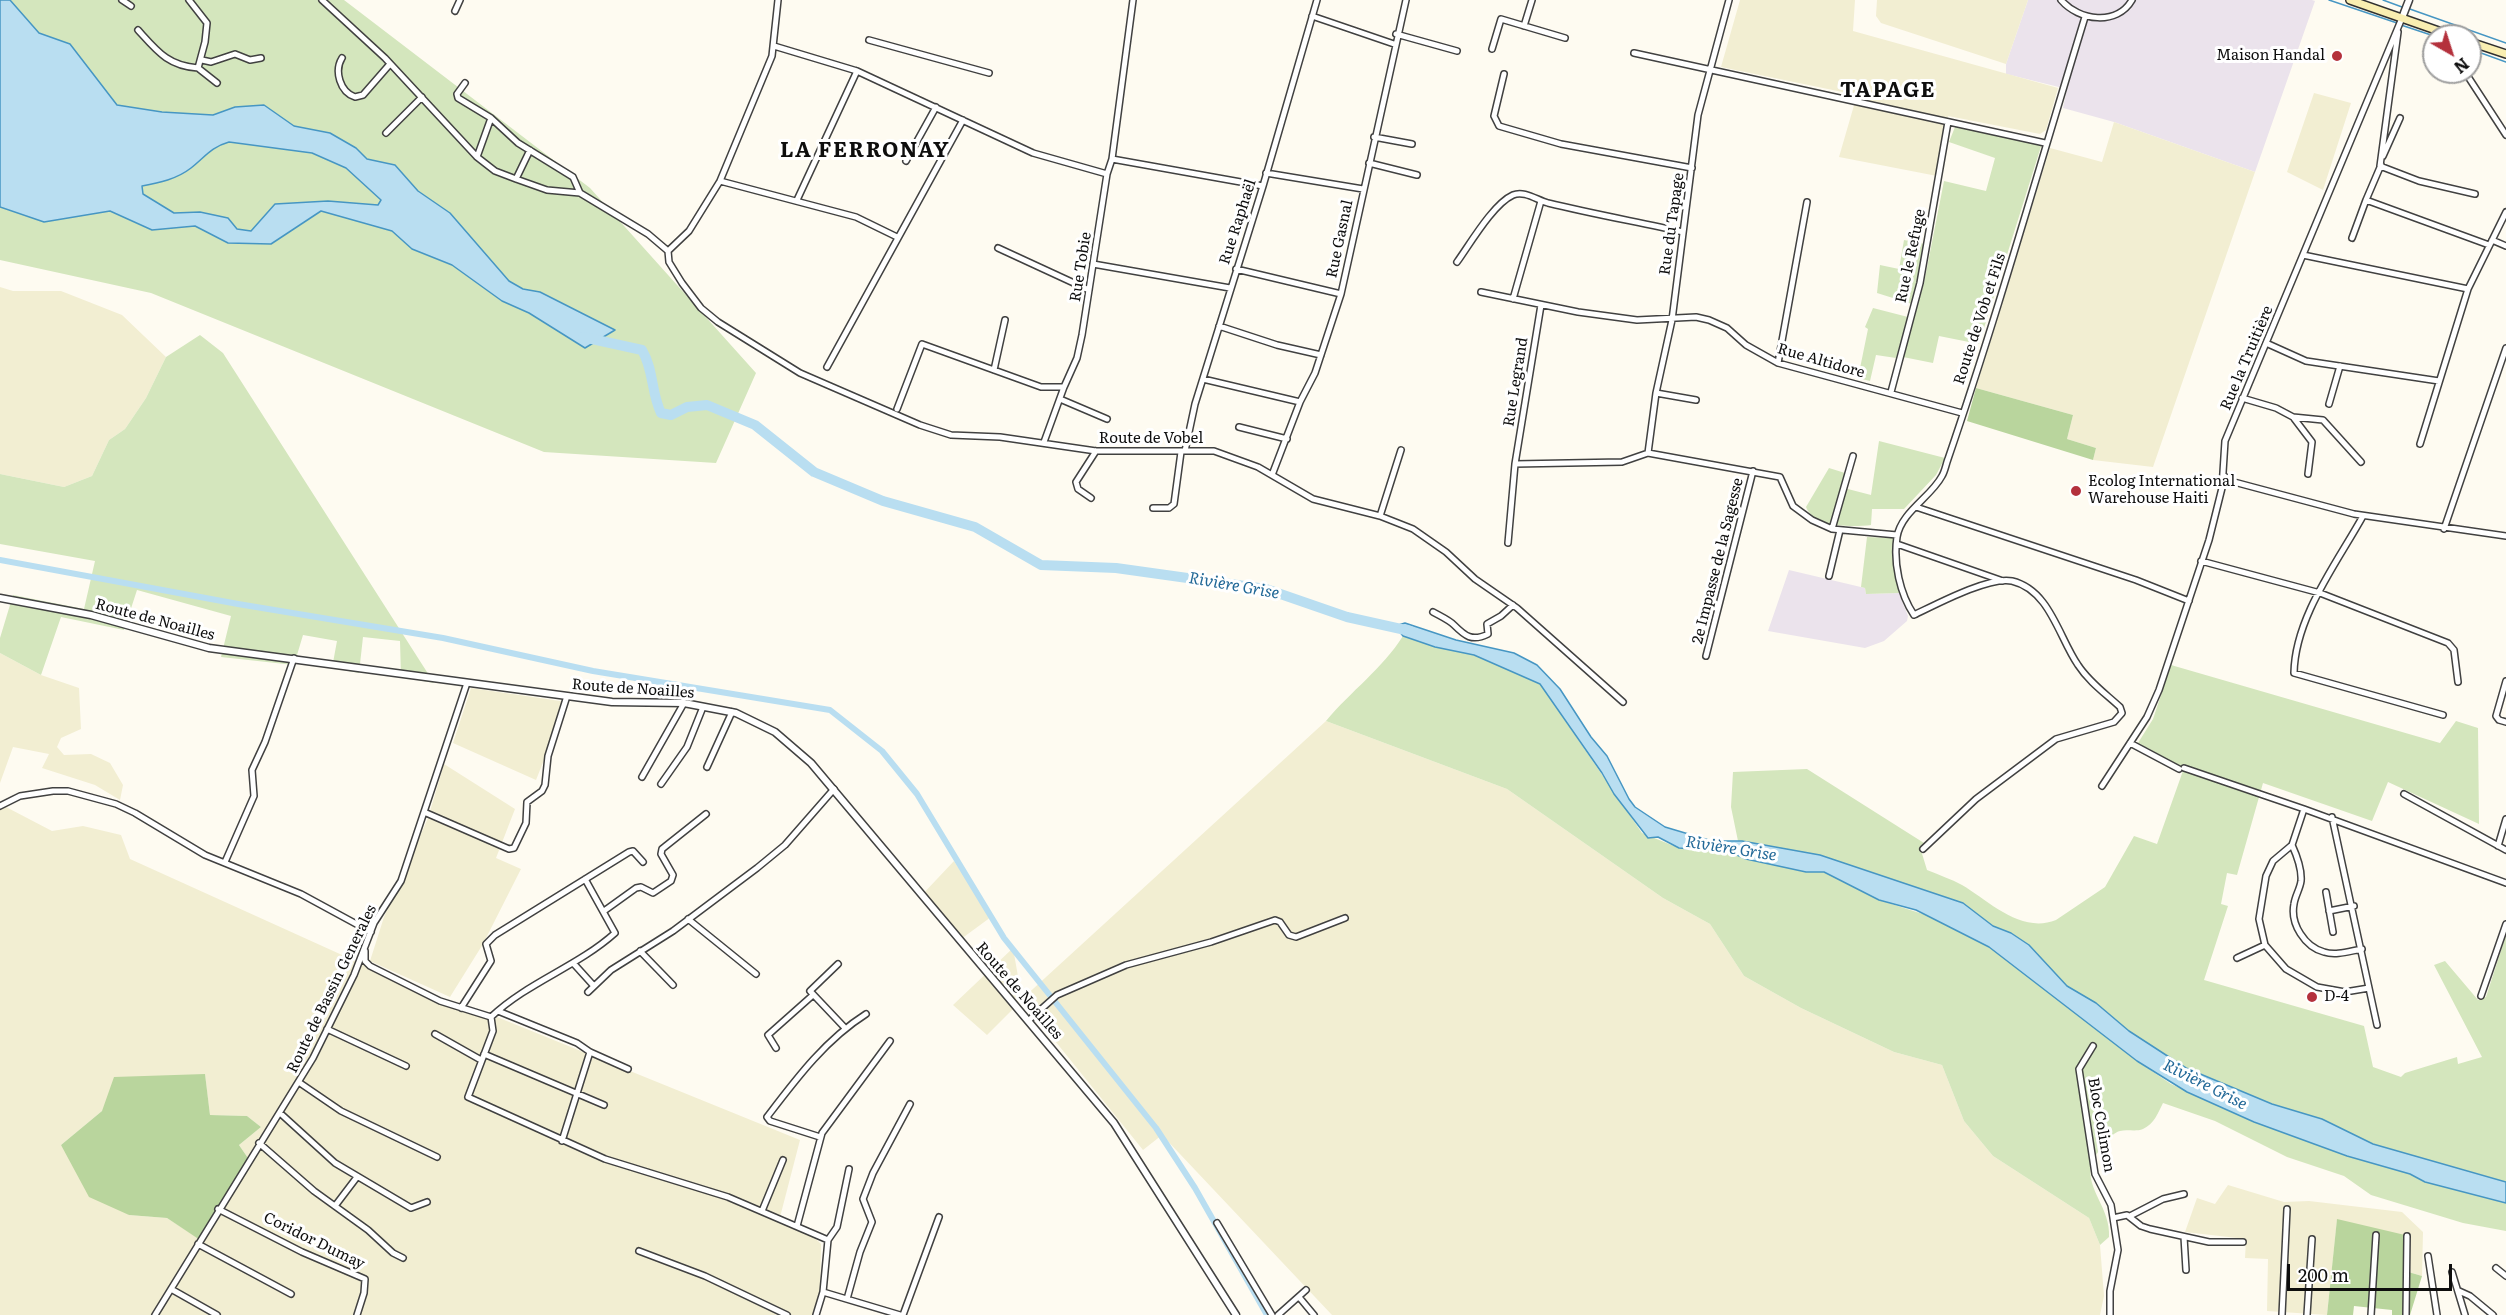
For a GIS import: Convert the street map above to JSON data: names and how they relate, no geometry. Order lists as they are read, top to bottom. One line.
{"streets":{"street":["Rue Raphaël","Rue du Tapage","Rue Gasnal","Rue le Refuge","Rue Tobie","Route de Vob et Fils","Rue la Truitière","Rue Altidore","Rue Legrand","Route de Vobel","2e Impasse de la Sagesse","Route de Noailles","Route de Bassin Generales","Bloc Colimon","Coridor Dumay"]},"crossings":[["Rue Raphaël","Route de Vobel"],["Rue du Tapage","Rue Altidore"],["Rue Gasnal","Route de Vobel"],["Rue le Refuge","Rue Altidore"],["Rue Tobie","Route de Vobel"],["Route de Vob et Fils","Rue Altidore"],["Rue Altidore","Rue Legrand"],["Route de Noailles","Route de Bassin Generales"],["Route de Bassin Generales","Coridor Dumay"]],"districts":["TAPAGE","LA FERRONAY"],"water":["Rivière Grise"],"places":["Maison Handal","Ecolog International Warehouse Haiti","D-4"],"scale_bar":"200 m","north":"bottom right"}
